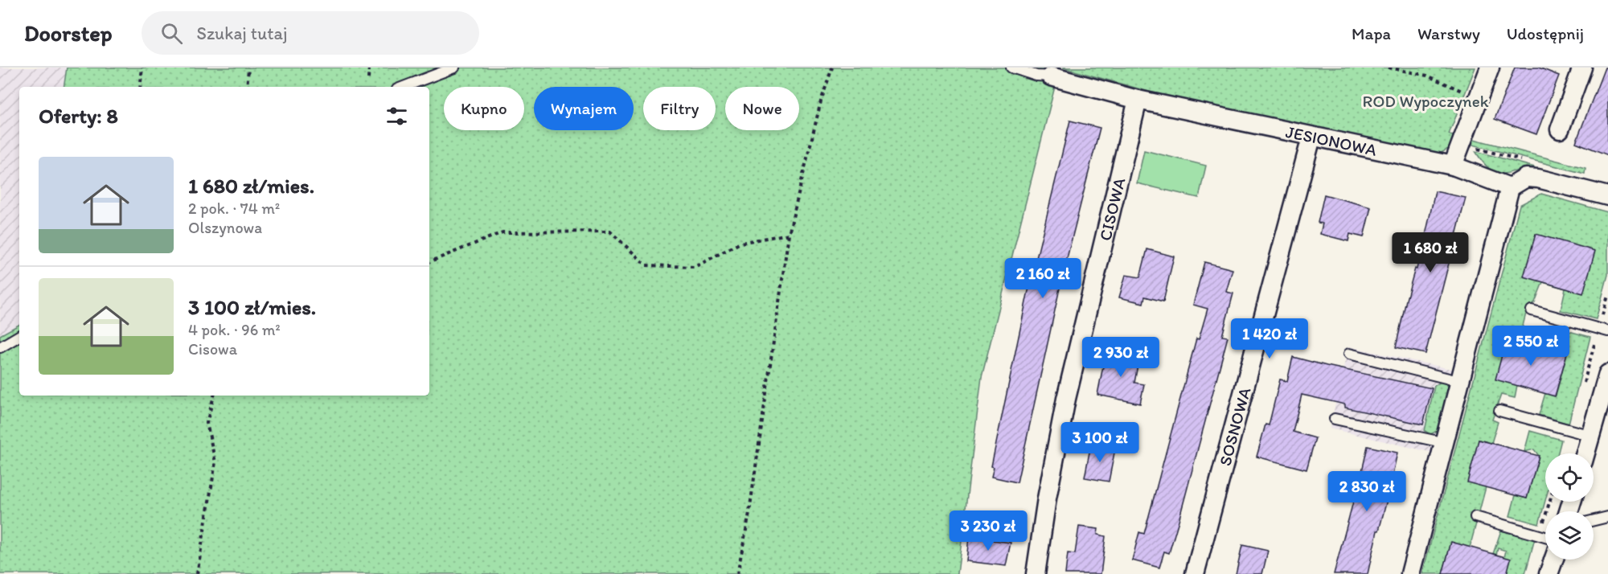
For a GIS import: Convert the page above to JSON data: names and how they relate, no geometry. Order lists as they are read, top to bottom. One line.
{"streets":{"street":["JESIONOWA","CISOWA","SOSNOWA"]},"crossings":[["JESIONOWA","CISOWA"],["JESIONOWA","SOSNOWA"]],"parks":["ROD Wypoczynek"],"page":{"header":"Doorstep","search":"Szukaj tutaj","nav":["Mapa","Warstwy","Udostępnij"],"chip":["Kupno","Wynajem","Filtry","Nowe"],"heading":"Oferty: 8","list":[{"name":"1 680 zł/mies.","note":"2 pok. · 74 m² · Olszynowa"},{"name":"3 100 zł/mies.","note":"4 pok. · 96 m² · Cisowa"}],"price":["1 680 zł","2 160 zł","1 420 zł","2 550 zł","2 930 zł","3 100 zł","2 830 zł","3 230 zł"]}}
